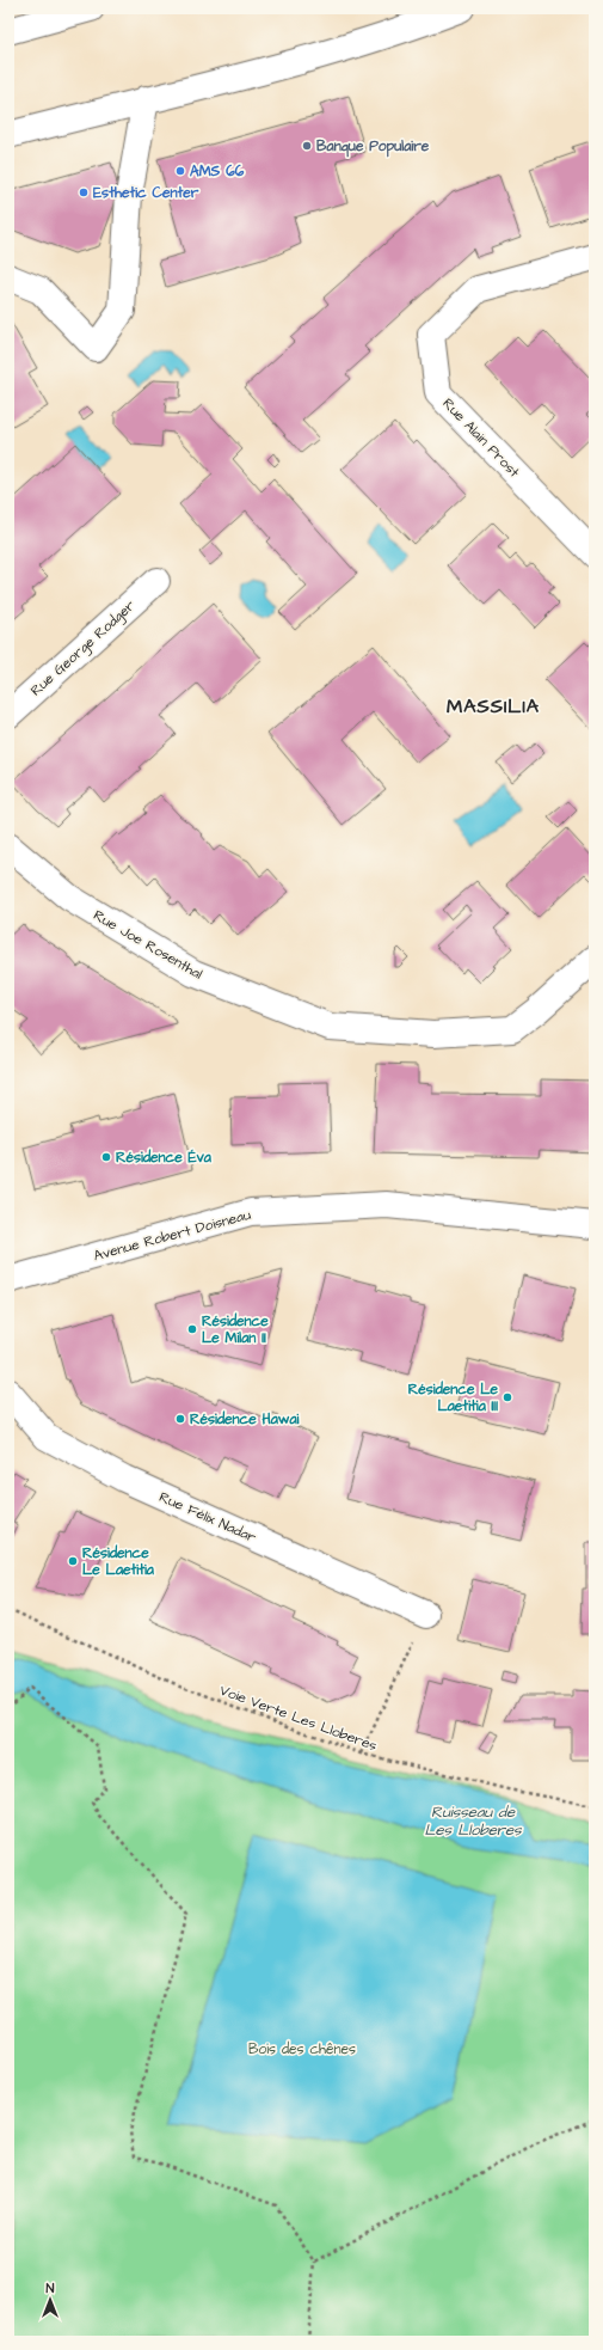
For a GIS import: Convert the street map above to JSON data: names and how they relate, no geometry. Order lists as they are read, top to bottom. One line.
{"streets":{"street":["Rue Alain Prost","Rue George Rodger","Rue Joe Rosenthal","Avenue Robert Doisneau","Rue Félix Nadar"],"path":["Voie Verte Les Lloberes"]},"districts":["MASSILIA"],"water":["Ruisseau de Les Lloberes"],"parks":["Bois des chênes"],"places":["Banque Populaire","AMS 66","Esthetic Center","Résidence Éva","Résidence Le Milan II","Résidence Le Laetitia III","Résidence Hawai","Résidence Le Laetitia"],"north":"top"}
